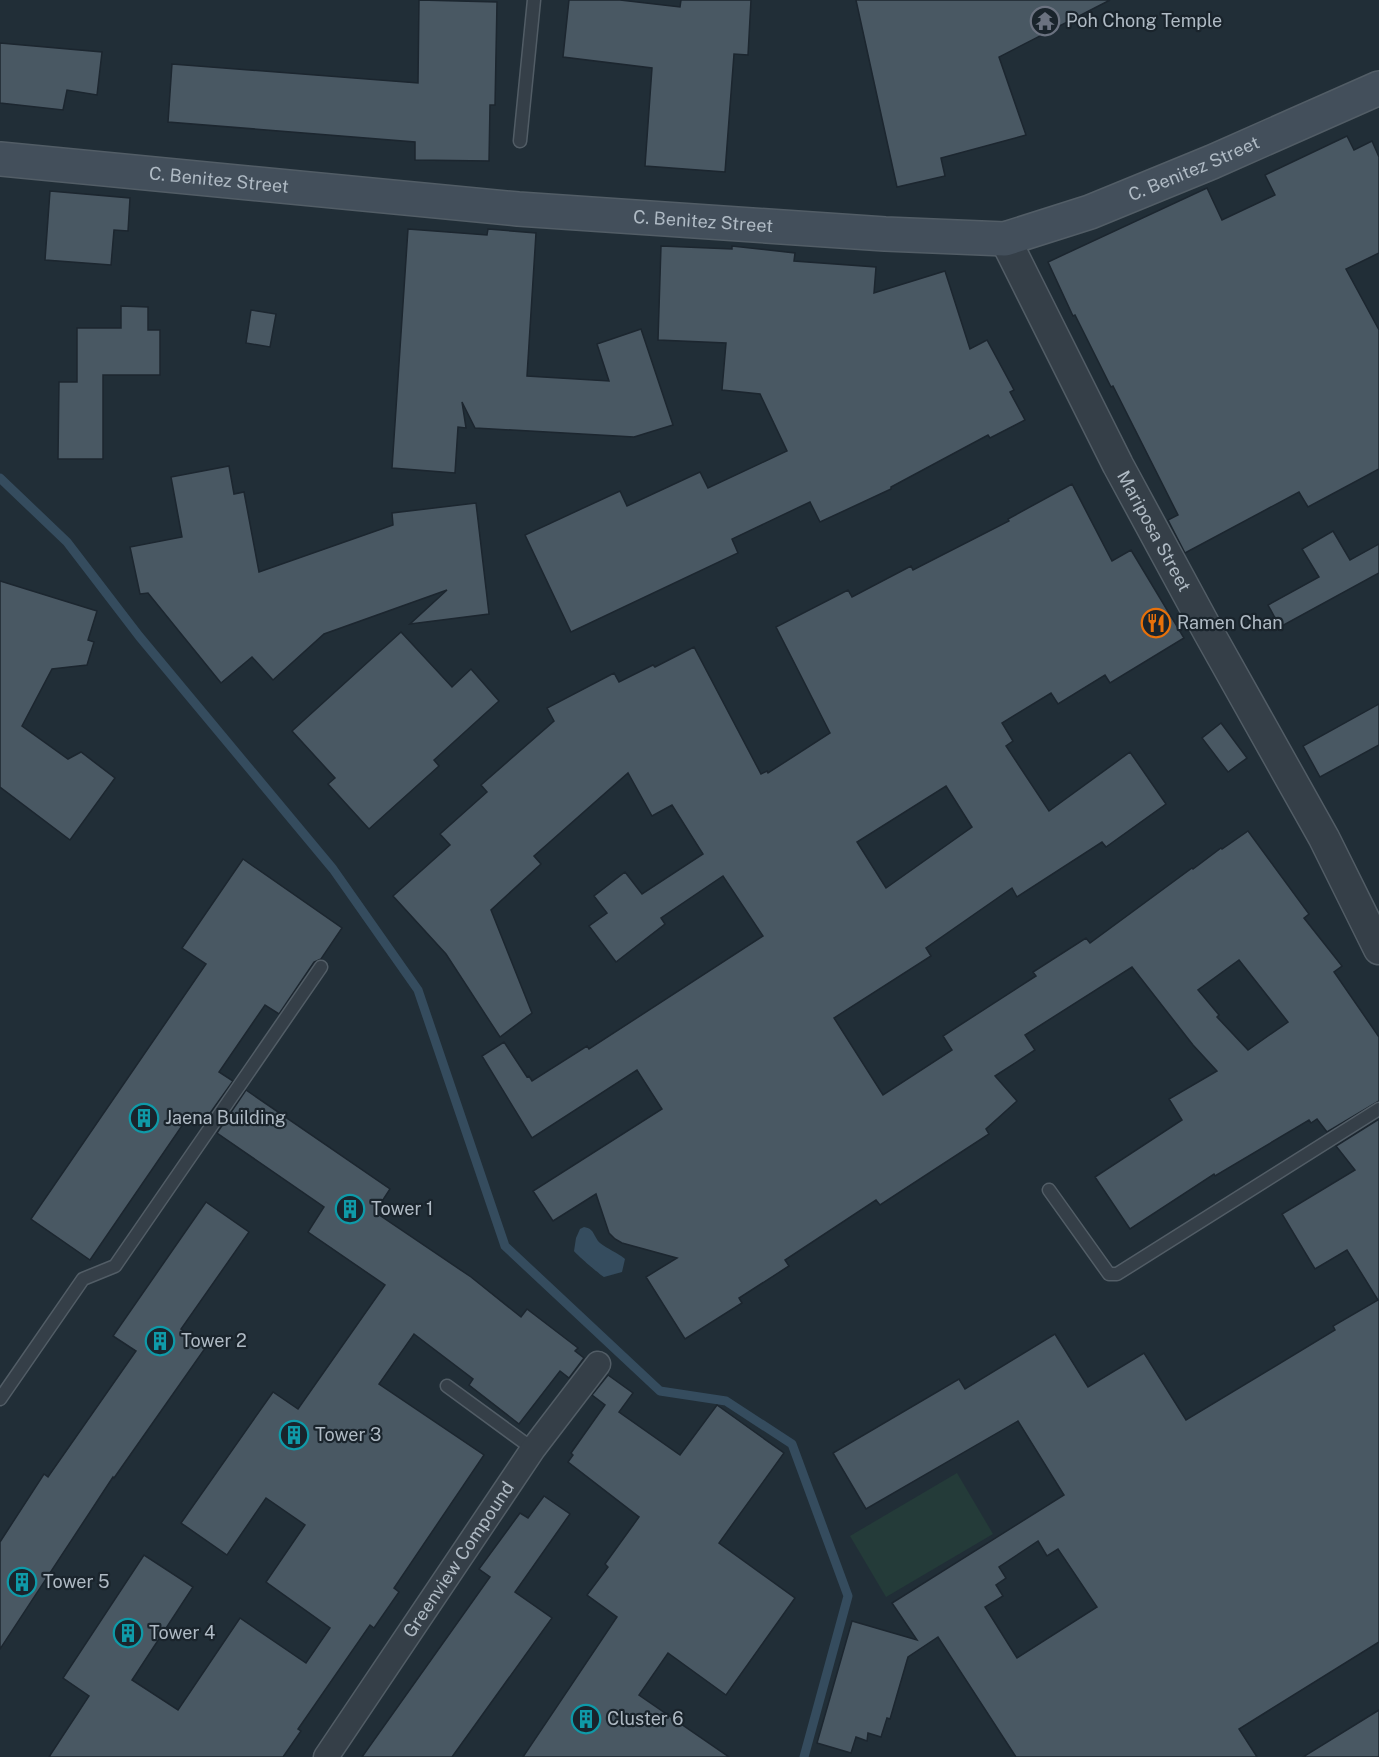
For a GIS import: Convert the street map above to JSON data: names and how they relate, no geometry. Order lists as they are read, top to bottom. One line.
{"streets":{"main road":["C. Benitez Street"],"street":["Mariposa Street","Greenview Compound"]},"crossings":[["C. Benitez Street","Mariposa Street"]],"places":{"temple":["Poh Chong Temple"],"restaurant":["Ramen Chan"],"building":["Jaena Building","Tower 1","Tower 2","Tower 3","Tower 5","Tower 4","Cluster 6"]}}
